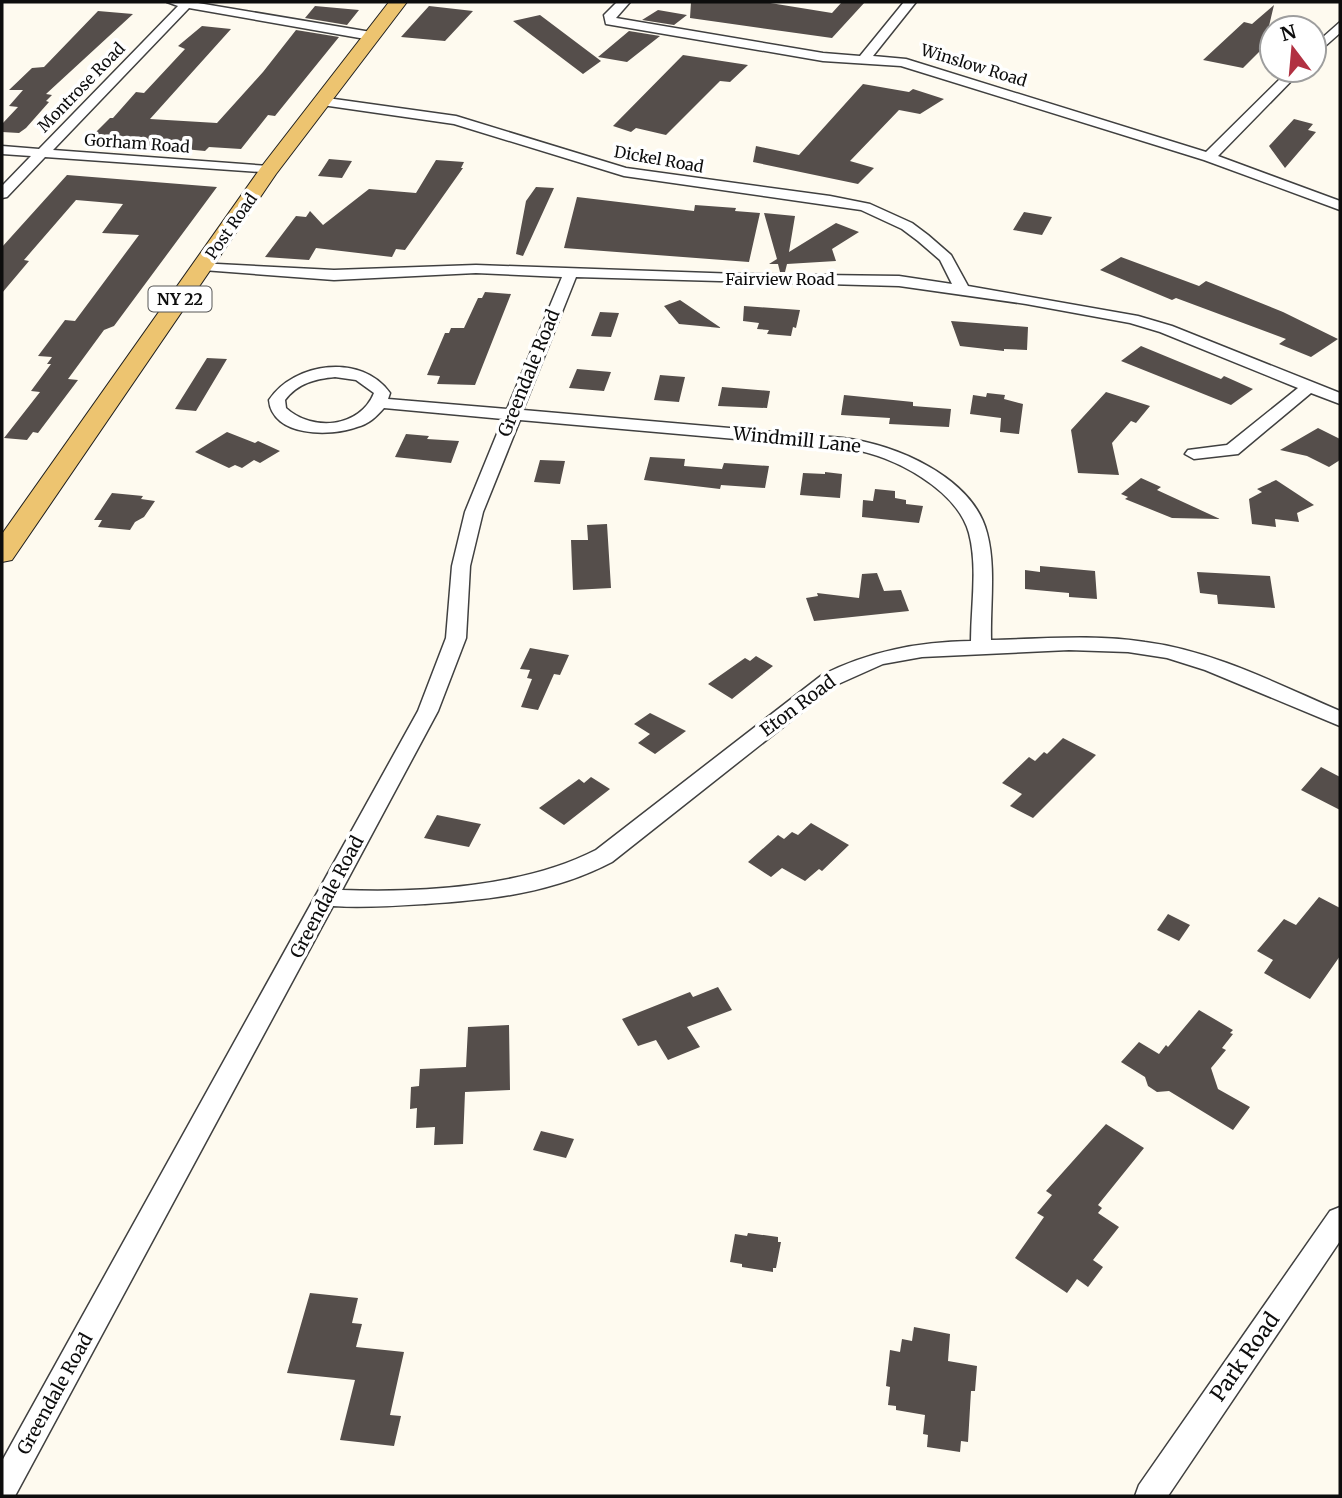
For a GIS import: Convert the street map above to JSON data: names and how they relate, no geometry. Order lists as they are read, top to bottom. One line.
{"streets":{"main road":["Post Road","NY 22"],"street":["Winslow Road","Montrose Road","Gorham Road","Dickel Road","Fairview Road","Greendale Road","Windmill Lane","Eton Road","Park Road"]},"crossings":[["Montrose Road","Gorham Road"],["Gorham Road","Post Road"],["Dickel Road","Post Road"],["Dickel Road","Fairview Road"],["Post Road","Fairview Road"],["Post Road","NY 22"],["Fairview Road","Greendale Road"],["Greendale Road","Windmill Lane"],["Greendale Road","Eton Road"],["Windmill Lane","Eton Road"]],"north":"top"}
